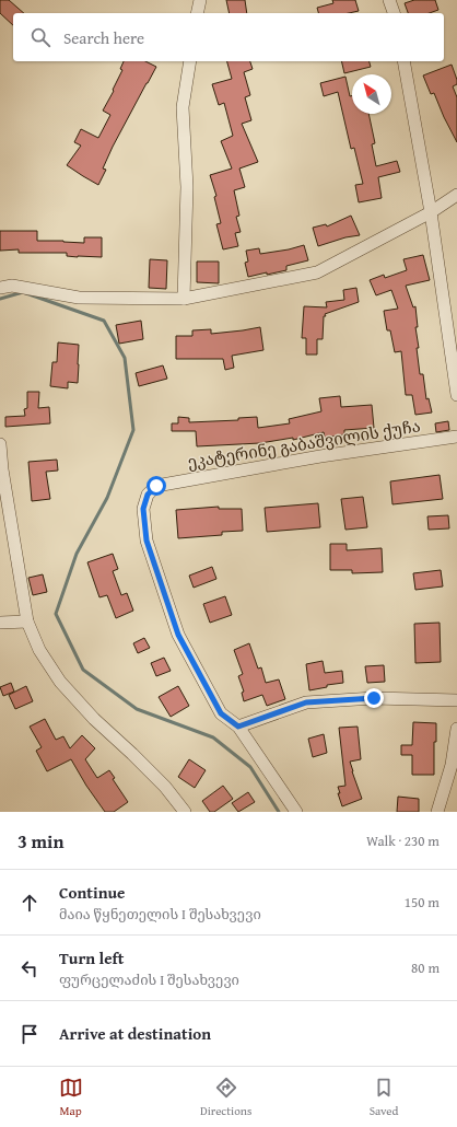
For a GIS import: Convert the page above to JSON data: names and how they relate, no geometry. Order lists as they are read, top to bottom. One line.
{"streets":{"street":["ეკატერინე გაბაშვილის ქუჩა"]},"north":"top left","page":{"search":"Search here","heading":["3 min","Walk · 230 m"],"list":[["Continue","მაია წყნეთელის I შესახვევი","150 m"],["Turn left","ფურცელაძის I შესახვევი","80 m"],"Arrive at destination"],"nav":["Map","Directions","Saved"]}}
